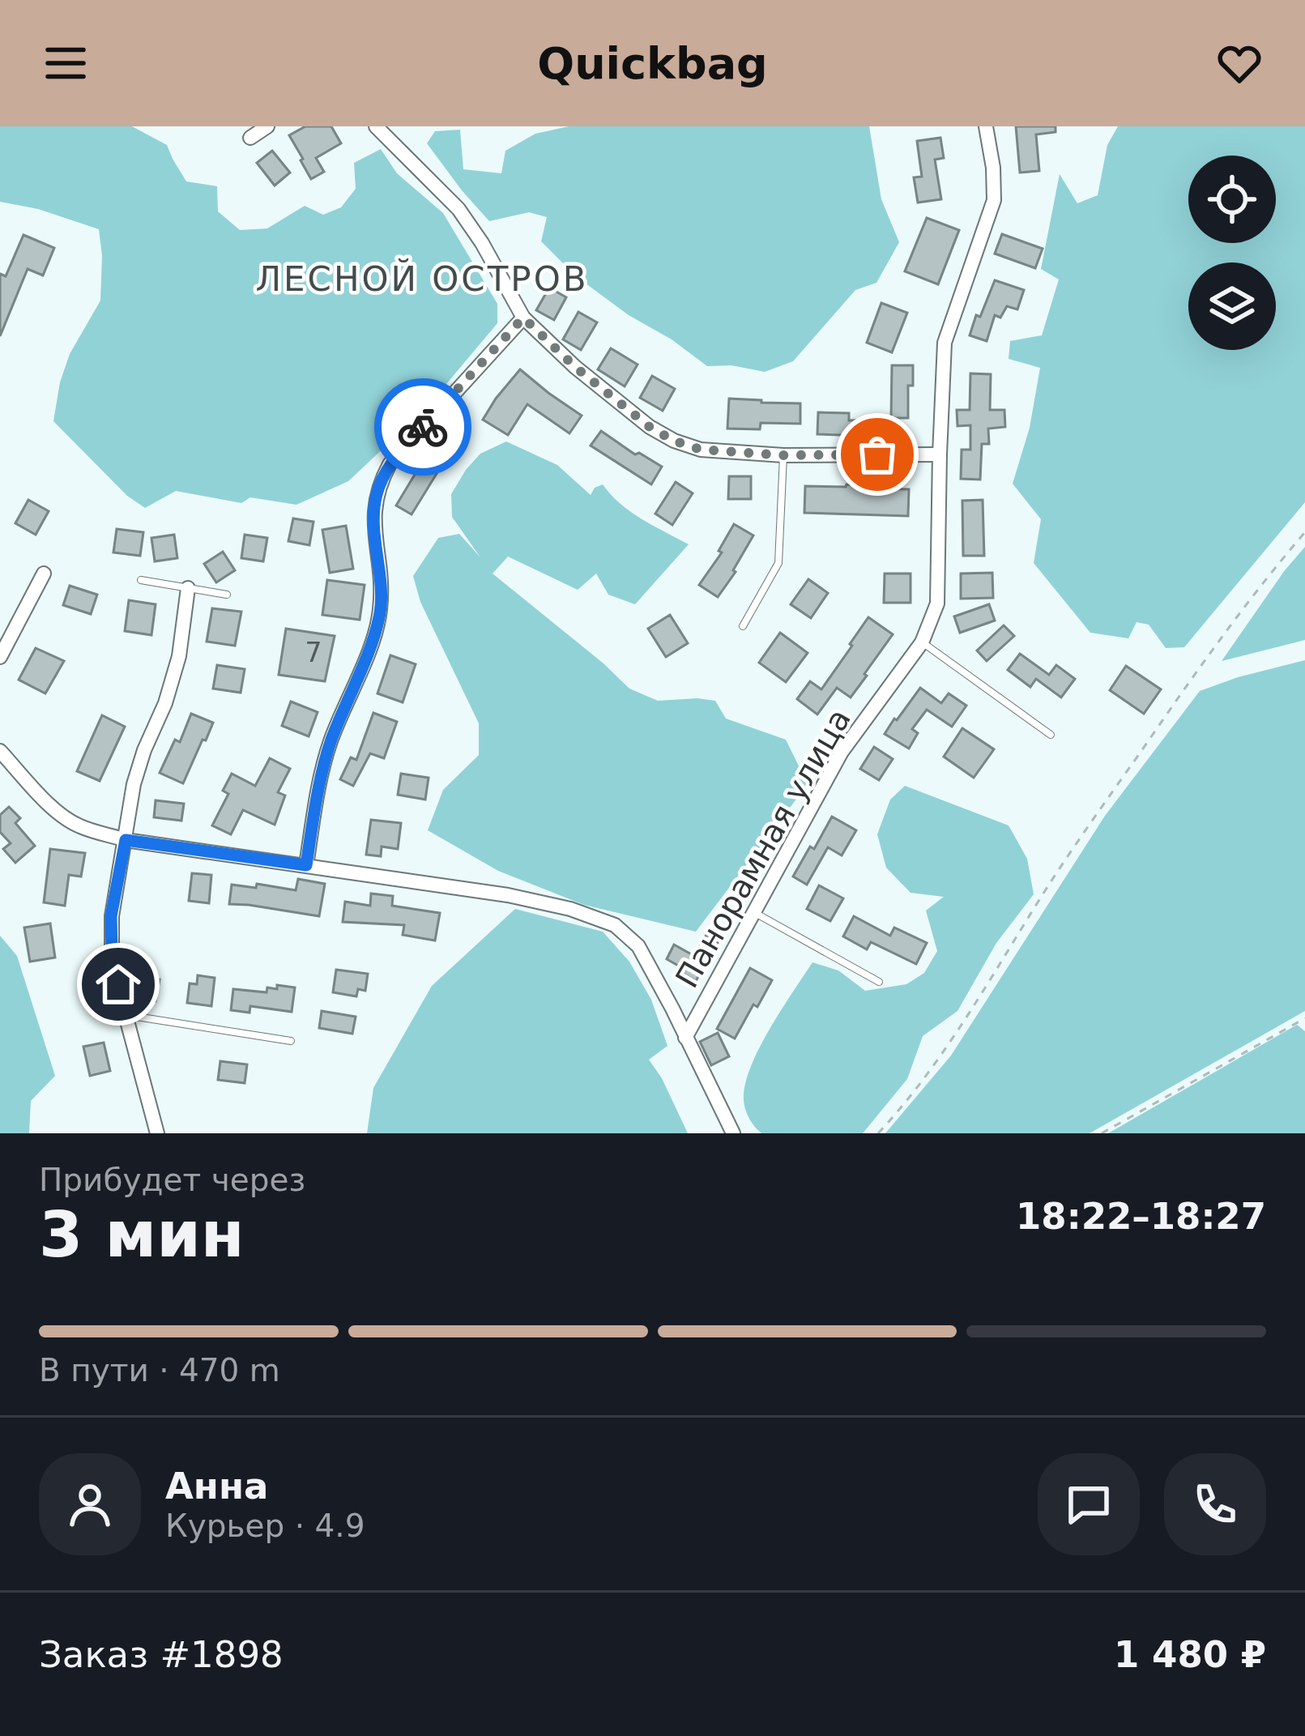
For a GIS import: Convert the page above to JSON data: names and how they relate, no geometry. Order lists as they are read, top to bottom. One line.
{"streets":{"street":["Панорамная улица"]},"districts":["ЛЕСНОЙ ОСТРОВ"],"house_numbers":["7"],"page":{"header":"Quickbag","heading":["3 мин","Прибудет через","18:22–18:27"],"panel":["Анна","Курьер · 4.9","Заказ #1898","1 480 ₽"],"bar":"В пути · 470 m"}}
